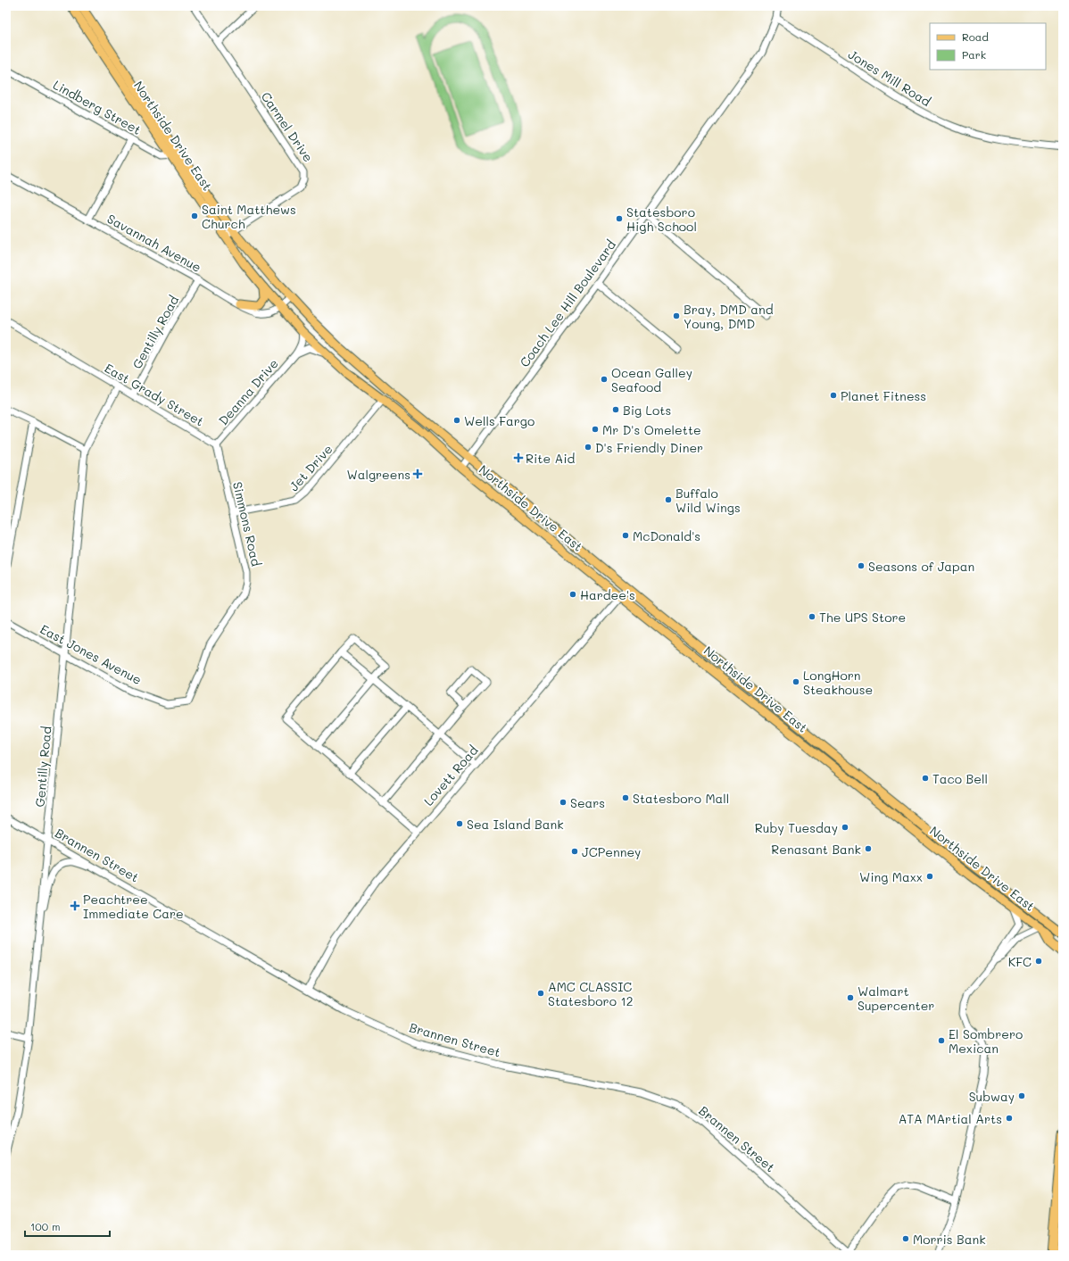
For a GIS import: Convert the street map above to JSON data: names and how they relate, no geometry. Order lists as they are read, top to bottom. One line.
{"streets":{"main road":["Northside Drive East"],"street":["Jones Mill Road","Lindberg Street","Carmel Drive","Savannah Avenue","Coach Lee Hill Boulevard","Gentilly Road","Deanna Drive","East Grady Street","Jet Drive","Simmons Road","East Jones Avenue","Lovett Road","Brannen Street"]},"crossings":[["Jones Mill Road","Coach Lee Hill Boulevard"],["Lindberg Street","Northside Drive East"],["Carmel Drive","Northside Drive East"],["Northside Drive East","Savannah Avenue"],["Northside Drive East","Coach Lee Hill Boulevard"],["Northside Drive East","Deanna Drive"],["Northside Drive East","Jet Drive"],["Northside Drive East","Lovett Road"],["Savannah Avenue","Gentilly Road"],["Gentilly Road","East Grady Street"],["Gentilly Road","East Jones Avenue"],["Gentilly Road","Brannen Street"],["Deanna Drive","East Grady Street"],["Deanna Drive","Simmons Road"],["East Grady Street","Simmons Road"],["Jet Drive","Simmons Road"],["Simmons Road","East Jones Avenue"],["Lovett Road","Brannen Street"]],"places":{"other":["Saint Matthews Church","Statesboro High School","Bray, DMD and Young, DMD","Ocean Galley Seafood","Planet Fitness","Big Lots","Wells Fargo","Mr D's Omelette","D's Friendly Diner","Buffalo Wild Wings","McDonald's","Seasons of Japan","Hardee's","The UPS Store","LongHorn Steakhouse","Taco Bell","Statesboro Mall","Sears","Sea Island Bank","Ruby Tuesday","Renasant Bank","JCPenney","Wing Maxx","KFC","AMC CLASSIC Statesboro 12","Walmart Supercenter","El Sombrero Mexican","Subway","ATA MArtial Arts","Morris Bank"],"health":["Rite Aid","Walgreens","Peachtree Immediate Care"]},"legend":["Road","Park"],"scale_bar":"100 m"}
